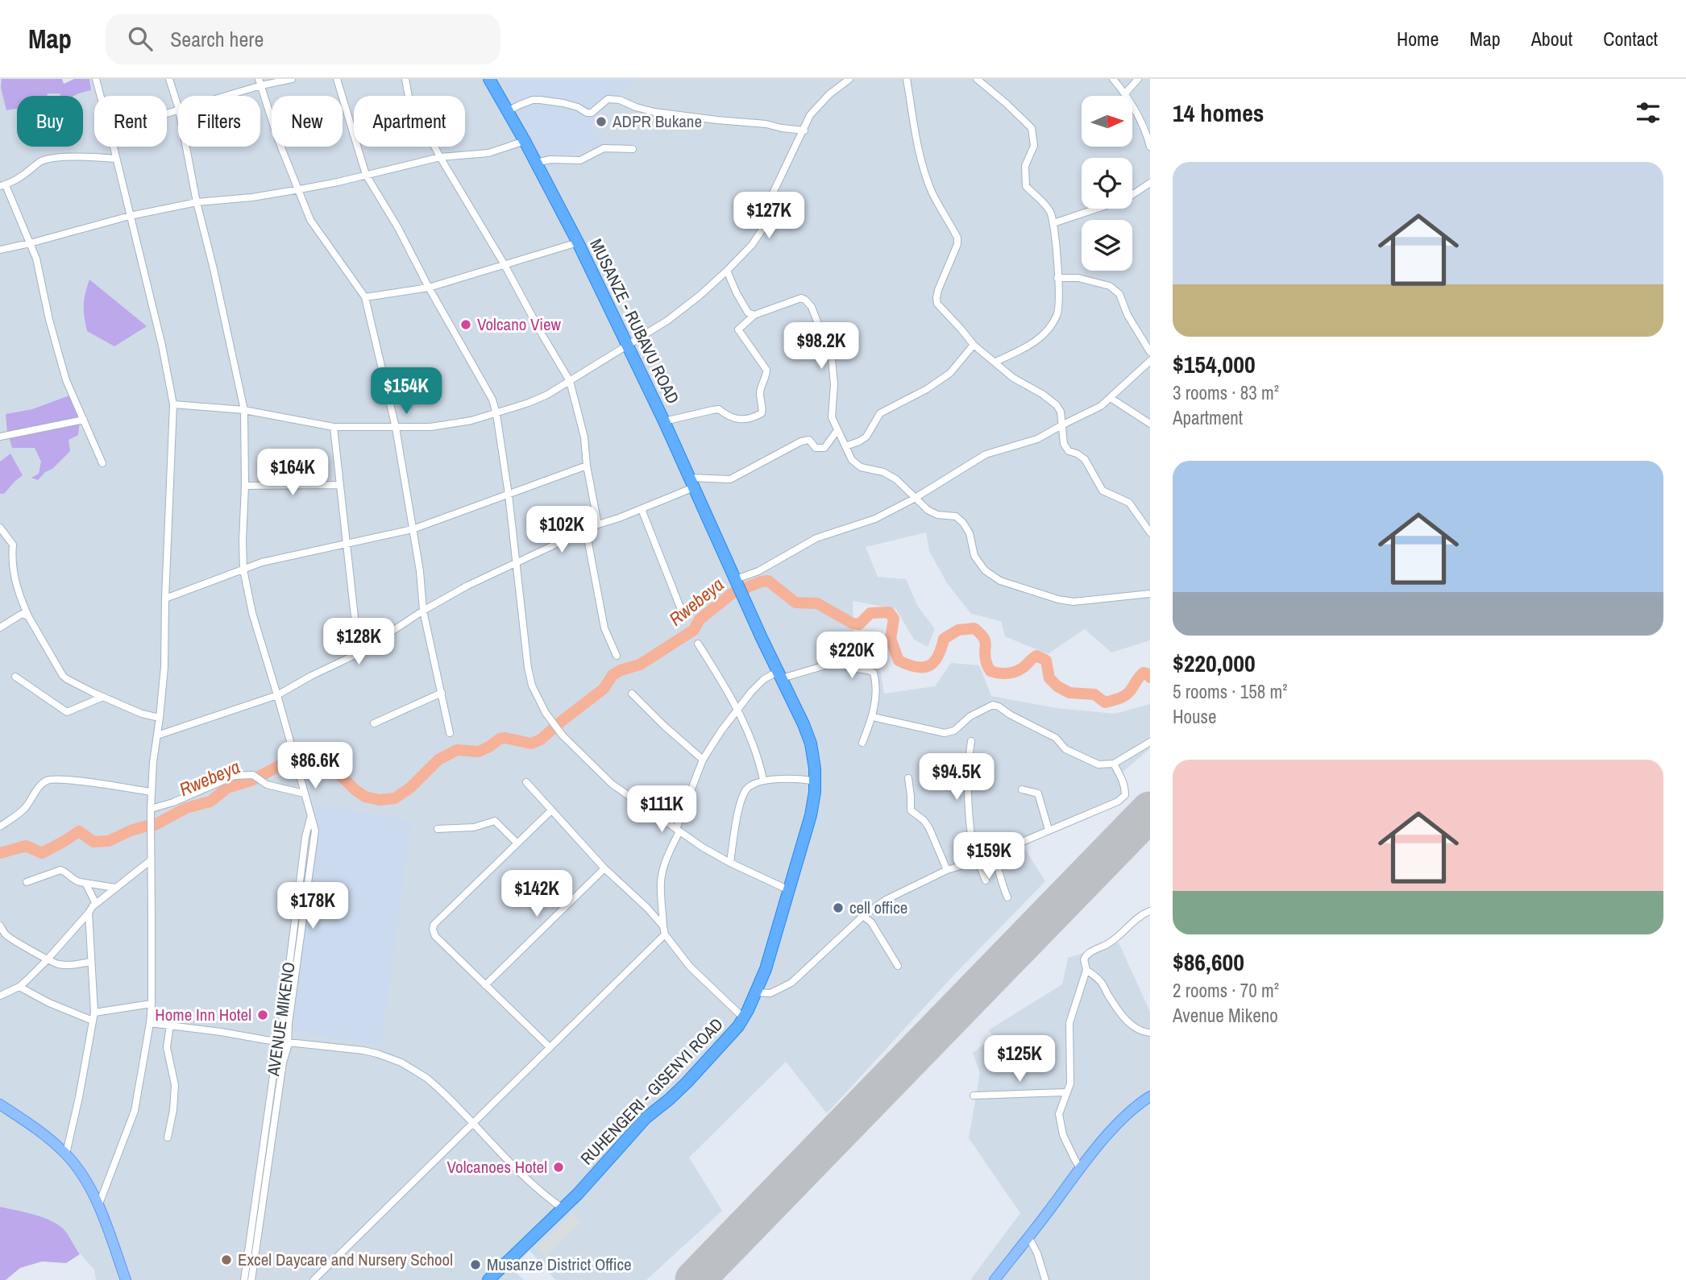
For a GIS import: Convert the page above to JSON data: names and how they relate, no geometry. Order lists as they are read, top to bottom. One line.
{"streets":{"highway":["MUSANZE - RUBAVU ROAD","RUHENGERI - GISENYI ROAD"],"street":["AVENUE MIKENO"]},"crossings":[["MUSANZE - RUBAVU ROAD","RUHENGERI - GISENYI ROAD"]],"water":["Rwebeya"],"places":["ADPR Bukane","Volcano View","cell office","Home Inn Hotel","Volcanoes Hotel","Excel Daycare and Nursery School","Musanze District Office"],"north":"right","page":{"header":"Map","search":"Search here","nav":["Home","Map","About","Contact"],"heading":"14 homes","chip":["Buy","Rent","Filters","New","Apartment"],"list":[{"name":"$154,000","note":"3 rooms · 83 m² · Apartment"},{"name":"$220,000","note":"5 rooms · 158 m² · House"},{"name":"$86,600","note":"2 rooms · 70 m² · Avenue Mikeno"}],"price":["$127K","$98.2K","$154K","$164K","$102K","$128K","$220K","$86.6K","$94.5K","$111K","$159K","$142K","$178K","$125K"]}}
